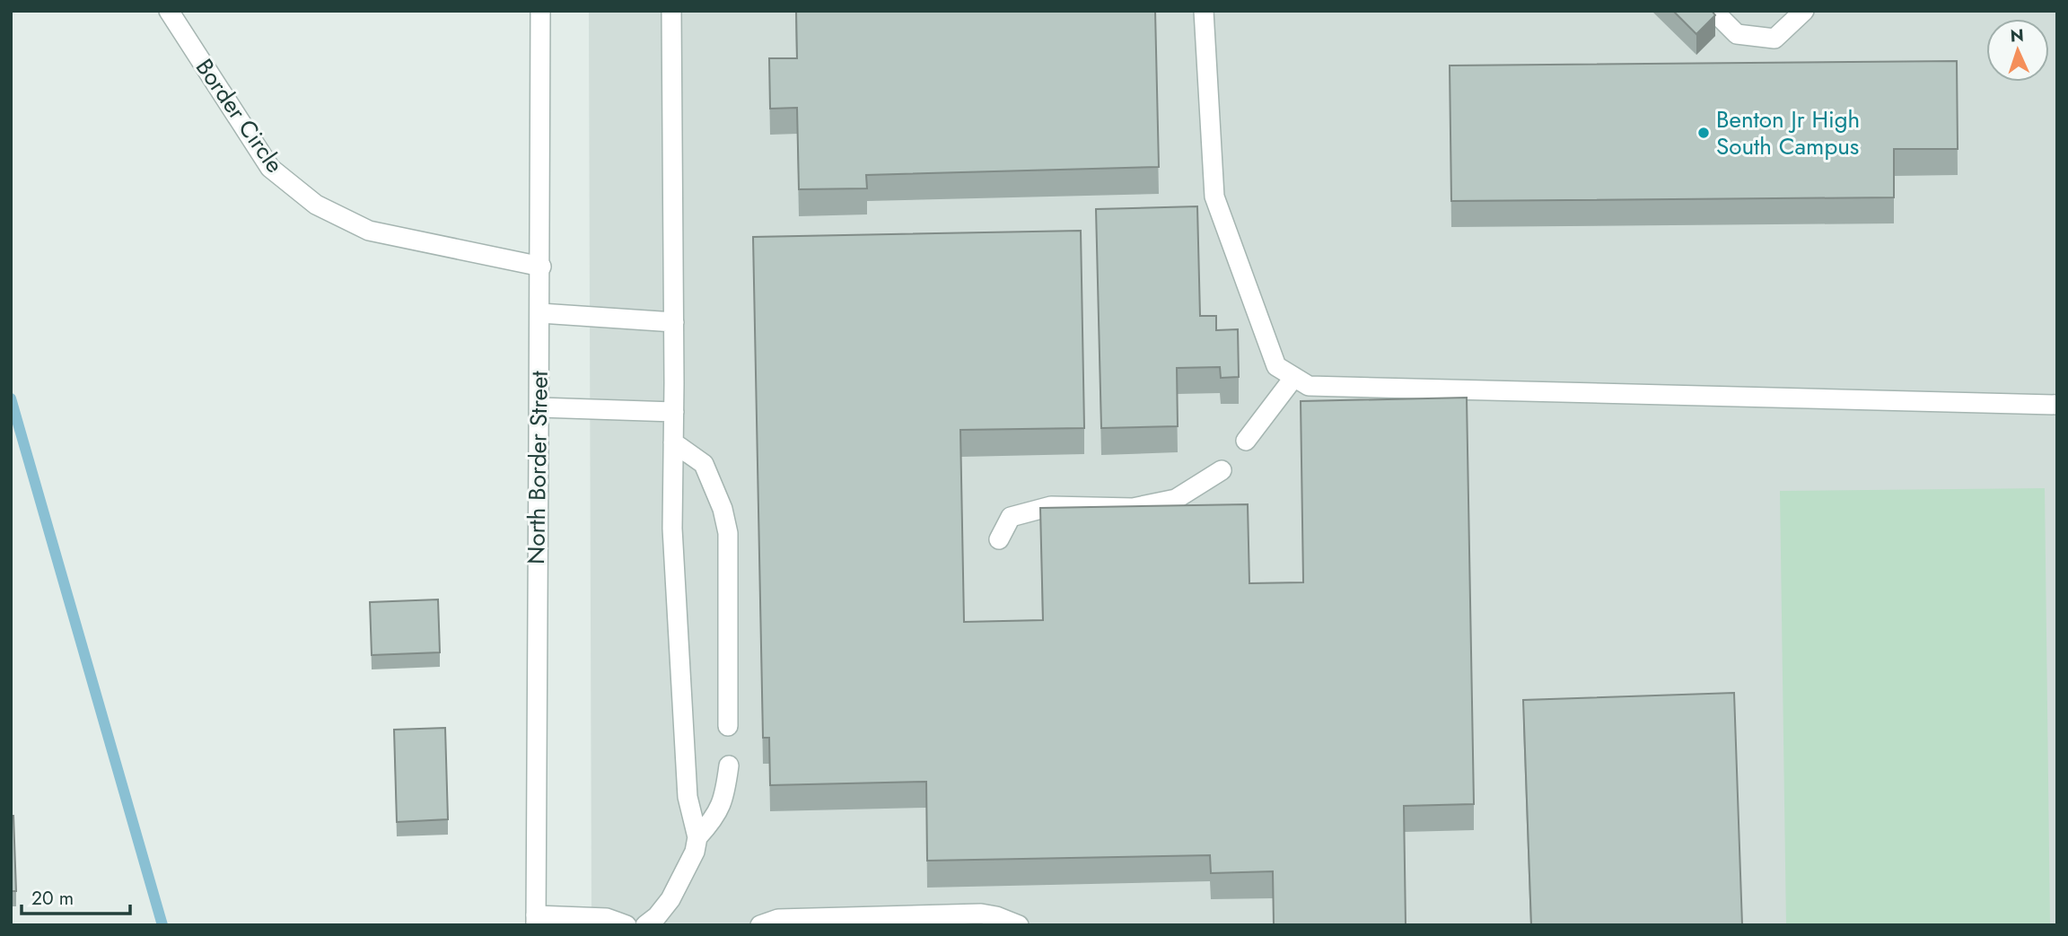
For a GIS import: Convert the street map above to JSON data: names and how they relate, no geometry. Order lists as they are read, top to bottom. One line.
{"streets":{"street":["Border Circle","North Border Street"]},"crossings":[["Border Circle","North Border Street"]],"places":["Benton Jr High South Campus"],"scale_bar":"20 m","north":"top"}
